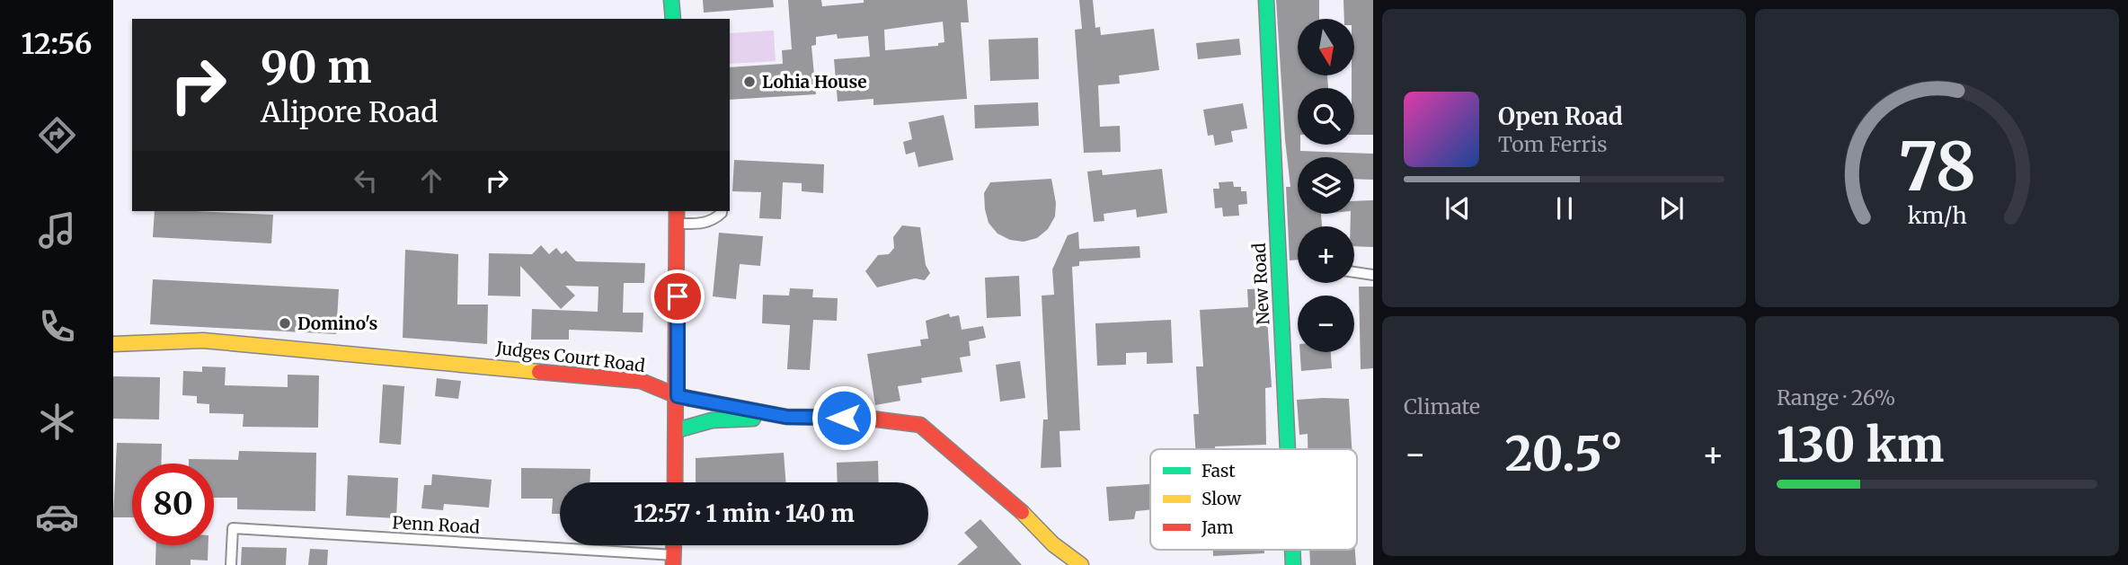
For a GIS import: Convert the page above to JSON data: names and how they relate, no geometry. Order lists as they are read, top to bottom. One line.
{"streets":{"main road":["New Road","Judges Court Road"],"street":["Penn Road"]},"places":["Lohia House","Domino's"],"legend":["Fast","Slow","Jam"],"north":"bottom","page":{"tabs":"12:56","map_buttons":["+","−"],"turn":["90 m","Alipore Road"],"song":["Open Road","Tom Ferris"],"tile":["Climate",["Range · 26%","130 km"]],"heat":["−","20.5°","+"],"limit":"80","trip":"12:57 · 1 min · 140 m","gauge":["78","km/h"]}}
